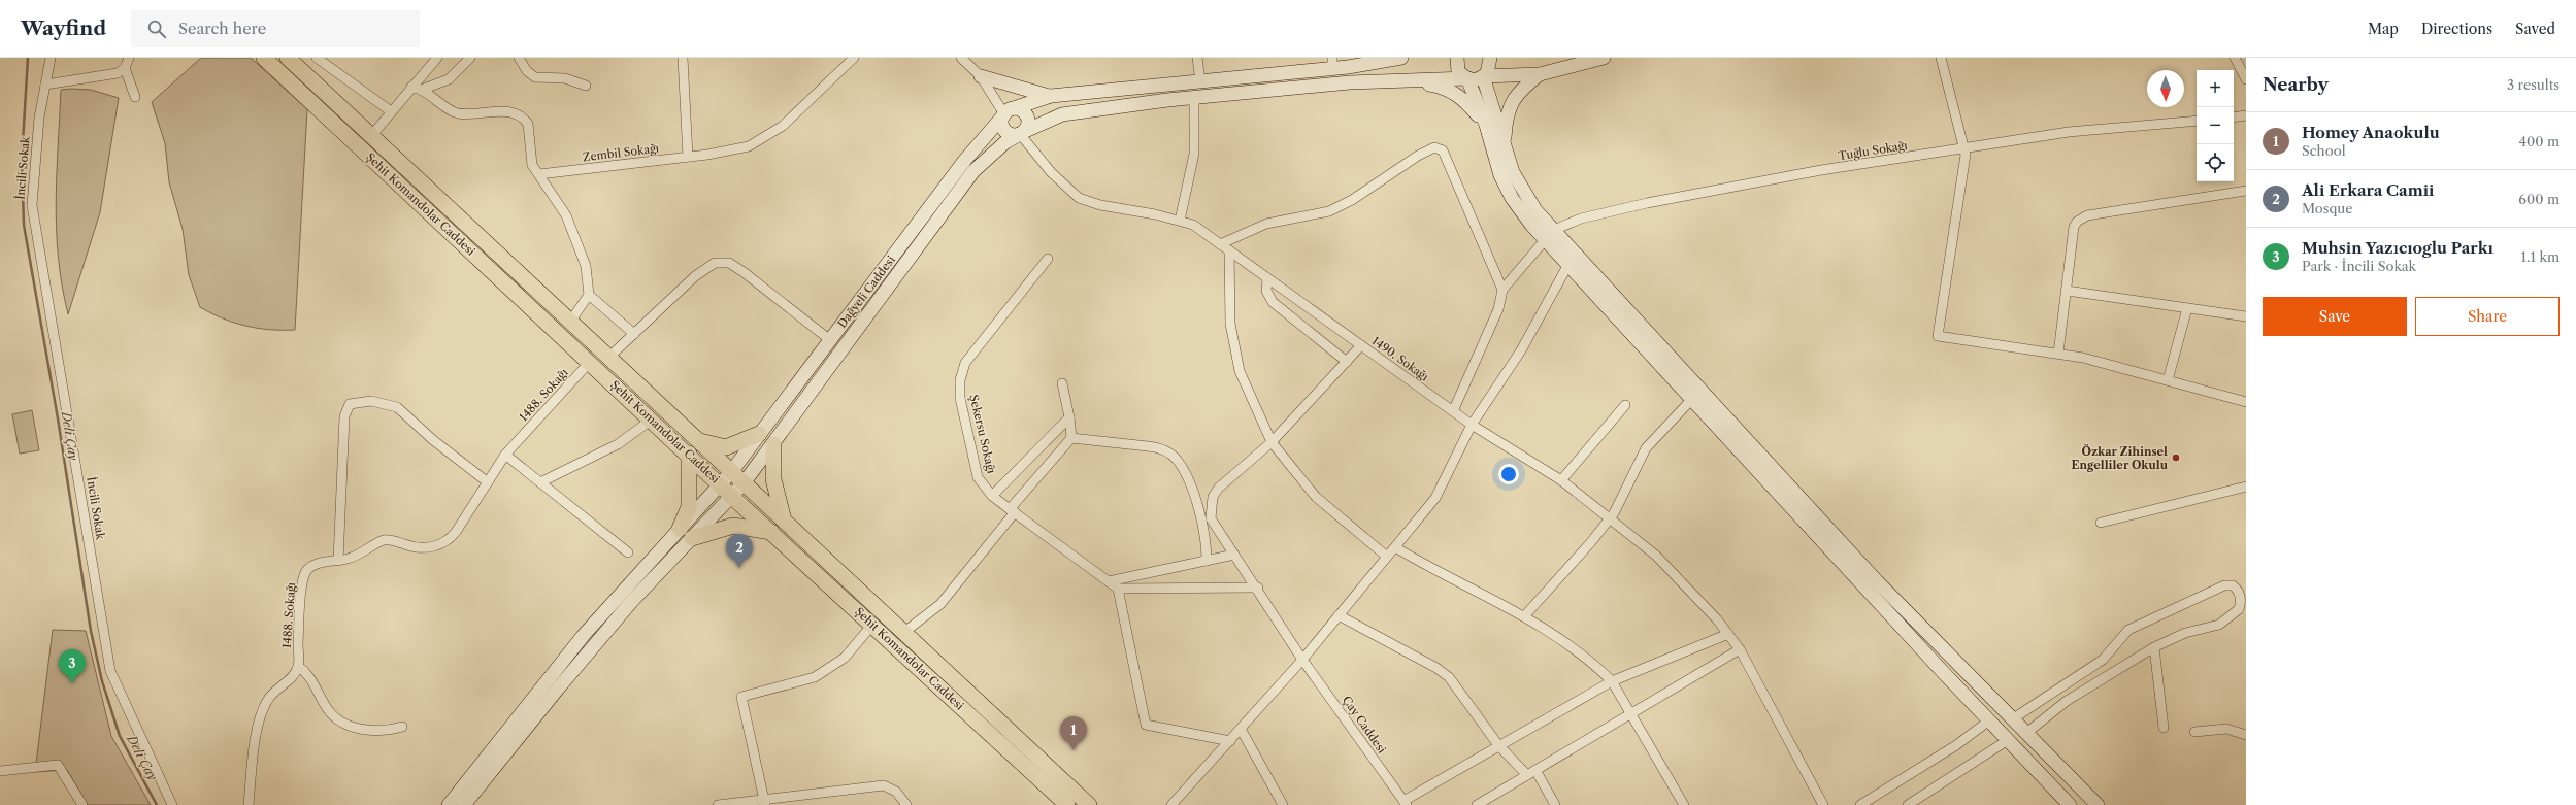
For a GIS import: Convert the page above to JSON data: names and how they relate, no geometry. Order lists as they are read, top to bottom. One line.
{"streets":{"main road":["Şehit Komandolar Caddesi"],"street":["Tuğlu Sokağı","Zembil Sokağı","İncili Sokak","Dağyeli Caddesi","1490. Sokağı","1488. Sokağı","Şekersu Sokağı","Çay Caddesi"]},"crossings":[["Şehit Komandolar Caddesi","Dağyeli Caddesi"],["Şehit Komandolar Caddesi","1488. Sokağı"],["Dağyeli Caddesi","1490. Sokağı"],["1490. Sokağı","Çay Caddesi"]],"water":["Deli Çay"],"places":["Özkar Zihinsel Engelliler Okulu"],"north":"bottom","page":{"header":"Wayfind","search":"Search here","nav":["Map","Directions","Saved"],"heading":["Nearby","3 results"],"map_buttons":["+","−"],"list":[{"mark":"1","name":"Homey Anaokulu","note":"School","value":"400 m"},{"mark":"2","name":"Ali Erkara Camii","note":"Mosque","value":"600 m"},{"mark":"3","name":"Muhsin Yazıcıoglu Parkı","note":"Park · İncili Sokak","value":"1.1 km"}],"buttons":["Save","Share"],"pins":["2","3","1"]}}
